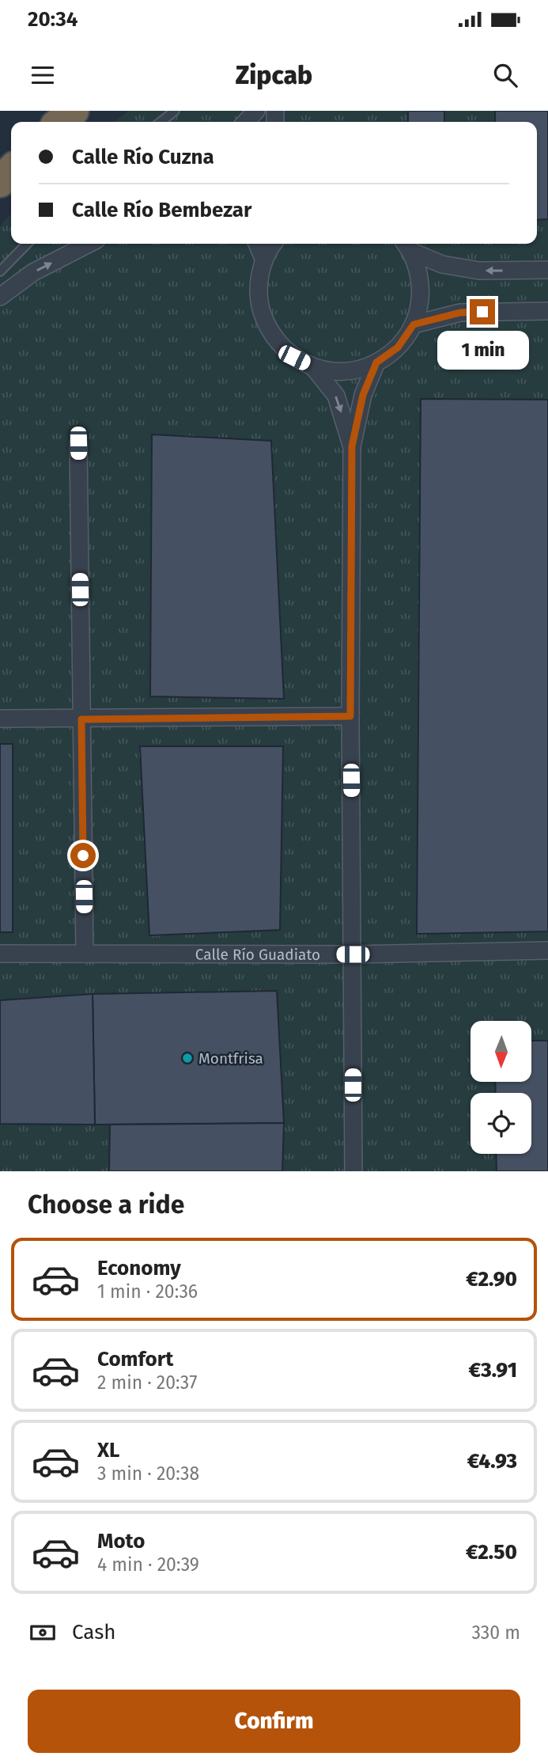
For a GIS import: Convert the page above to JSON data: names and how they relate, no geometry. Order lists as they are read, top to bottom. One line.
{"streets":{"street":["Calle Río Guadiato"]},"places":["Montfrisa"],"north":"bottom","page":{"status":"20:34","header":"Zipcab","banner":["Calle Río Cuzna","Calle Río Bembezar"],"bubble":"1 min","heading":"Choose a ride","list":[{"name":"Economy","note":"1 min · 20:36","value":"€2.90"},{"name":"Comfort","note":"2 min · 20:37","value":"€3.91"},{"name":"XL","note":"3 min · 20:38","value":"€4.93"},{"name":"Moto","note":"4 min · 20:39","value":"€2.50"}],"pay":["Cash","330 m"],"buttons":"Confirm"}}
